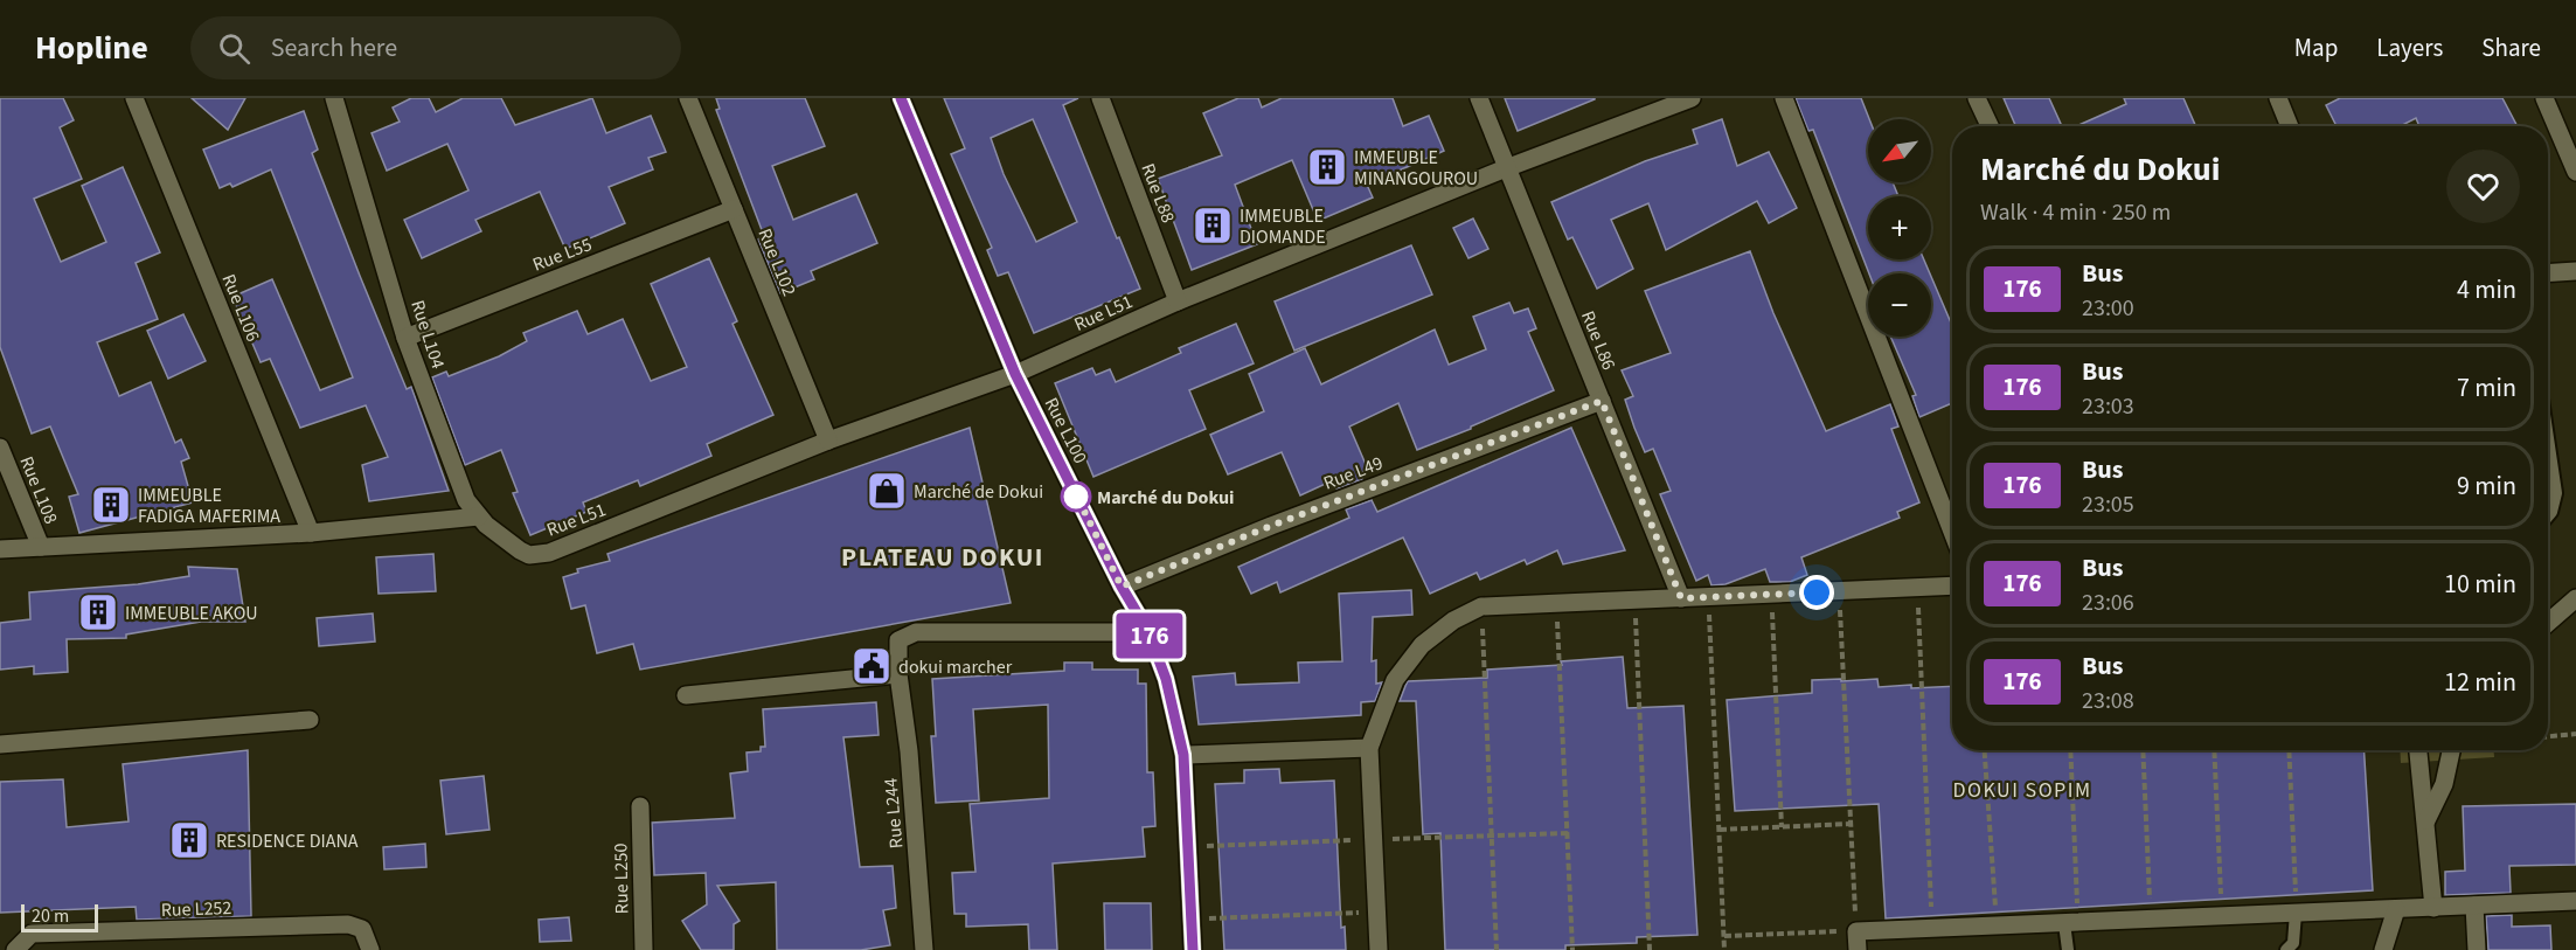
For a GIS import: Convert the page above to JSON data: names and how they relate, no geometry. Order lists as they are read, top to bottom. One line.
{"streets":{"street":["Rue L88","Rue L55","Rue L102","Rue L106","Rue L51","Rue L104","Rue L86","Rue L100","Rue L49","Rue L108","Rue L244","Rue L250","Rue L252"]},"crossings":[["Rue L88","Rue L51"],["Rue L55","Rue L102"],["Rue L55","Rue L104"],["Rue L102","Rue L51"],["Rue L51","Rue L104"],["Rue L51","Rue L86"],["Rue L51","Rue L100"],["Rue L86","Rue L49"],["Rue L100","Rue L49"],["Rue L100","Rue L244"]],"districts":["PLATEAU DOKUI","DOKUI SOPIM"],"places":{"building":["IMMEUBLE MINANGOUROU","IMMEUBLE DIOMANDE","IMMEUBLE FADIGA MAFERIMA","IMMEUBLE AKOU","RESIDENCE DIANA"],"shop":["Marché de Dokui"],"other":["Marché du Dokui"],"public building":["dokui marcher"]},"lines":["bus line 176"],"scale_bar":"20 m","north":"bottom left","page":{"header":"Hopline","search":"Search here","nav":["Map","Layers","Share"],"on_map":"176","map_buttons":["+","−"],"heading":["Marché du Dokui","Walk · 4 min · 250 m"],"list":[{"mark":"176","name":"Bus","note":"23:00","value":"4 min"},{"mark":"176","name":"Bus","note":"23:03","value":"7 min"},{"mark":"176","name":"Bus","note":"23:05","value":"9 min"},{"mark":"176","name":"Bus","note":"23:06","value":"10 min"},{"mark":"176","name":"Bus","note":"23:08","value":"12 min"}],"scale":"20 m"}}
